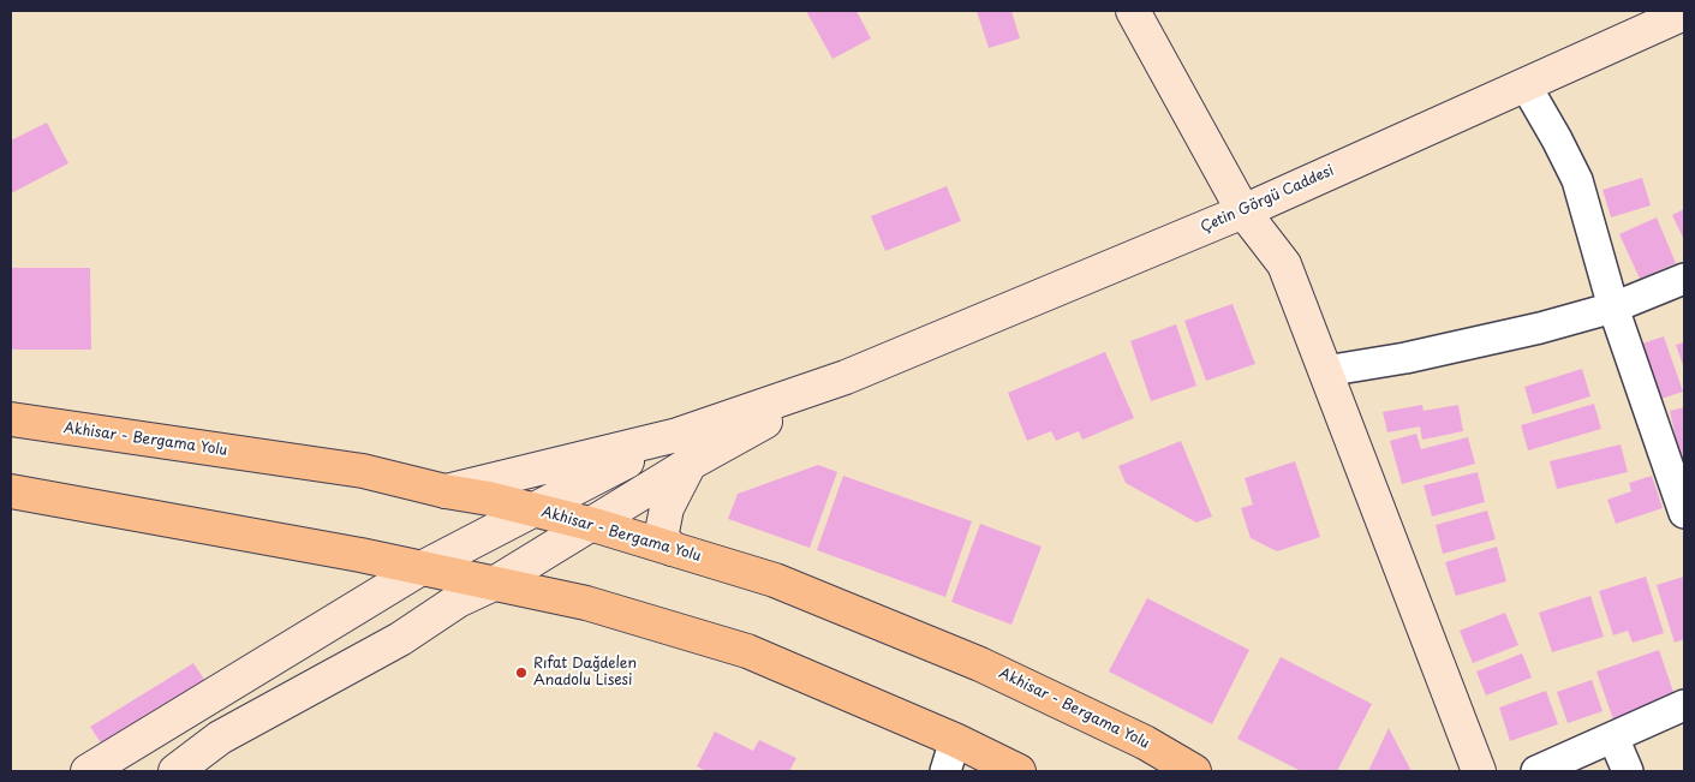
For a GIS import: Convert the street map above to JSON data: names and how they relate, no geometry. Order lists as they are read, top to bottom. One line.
{"streets":{"main road":["Çetin Görgü Caddesi","Akhisar - Bergama Yolu"]},"places":["Rıfat Dağdelen Anadolu Lisesi"]}
